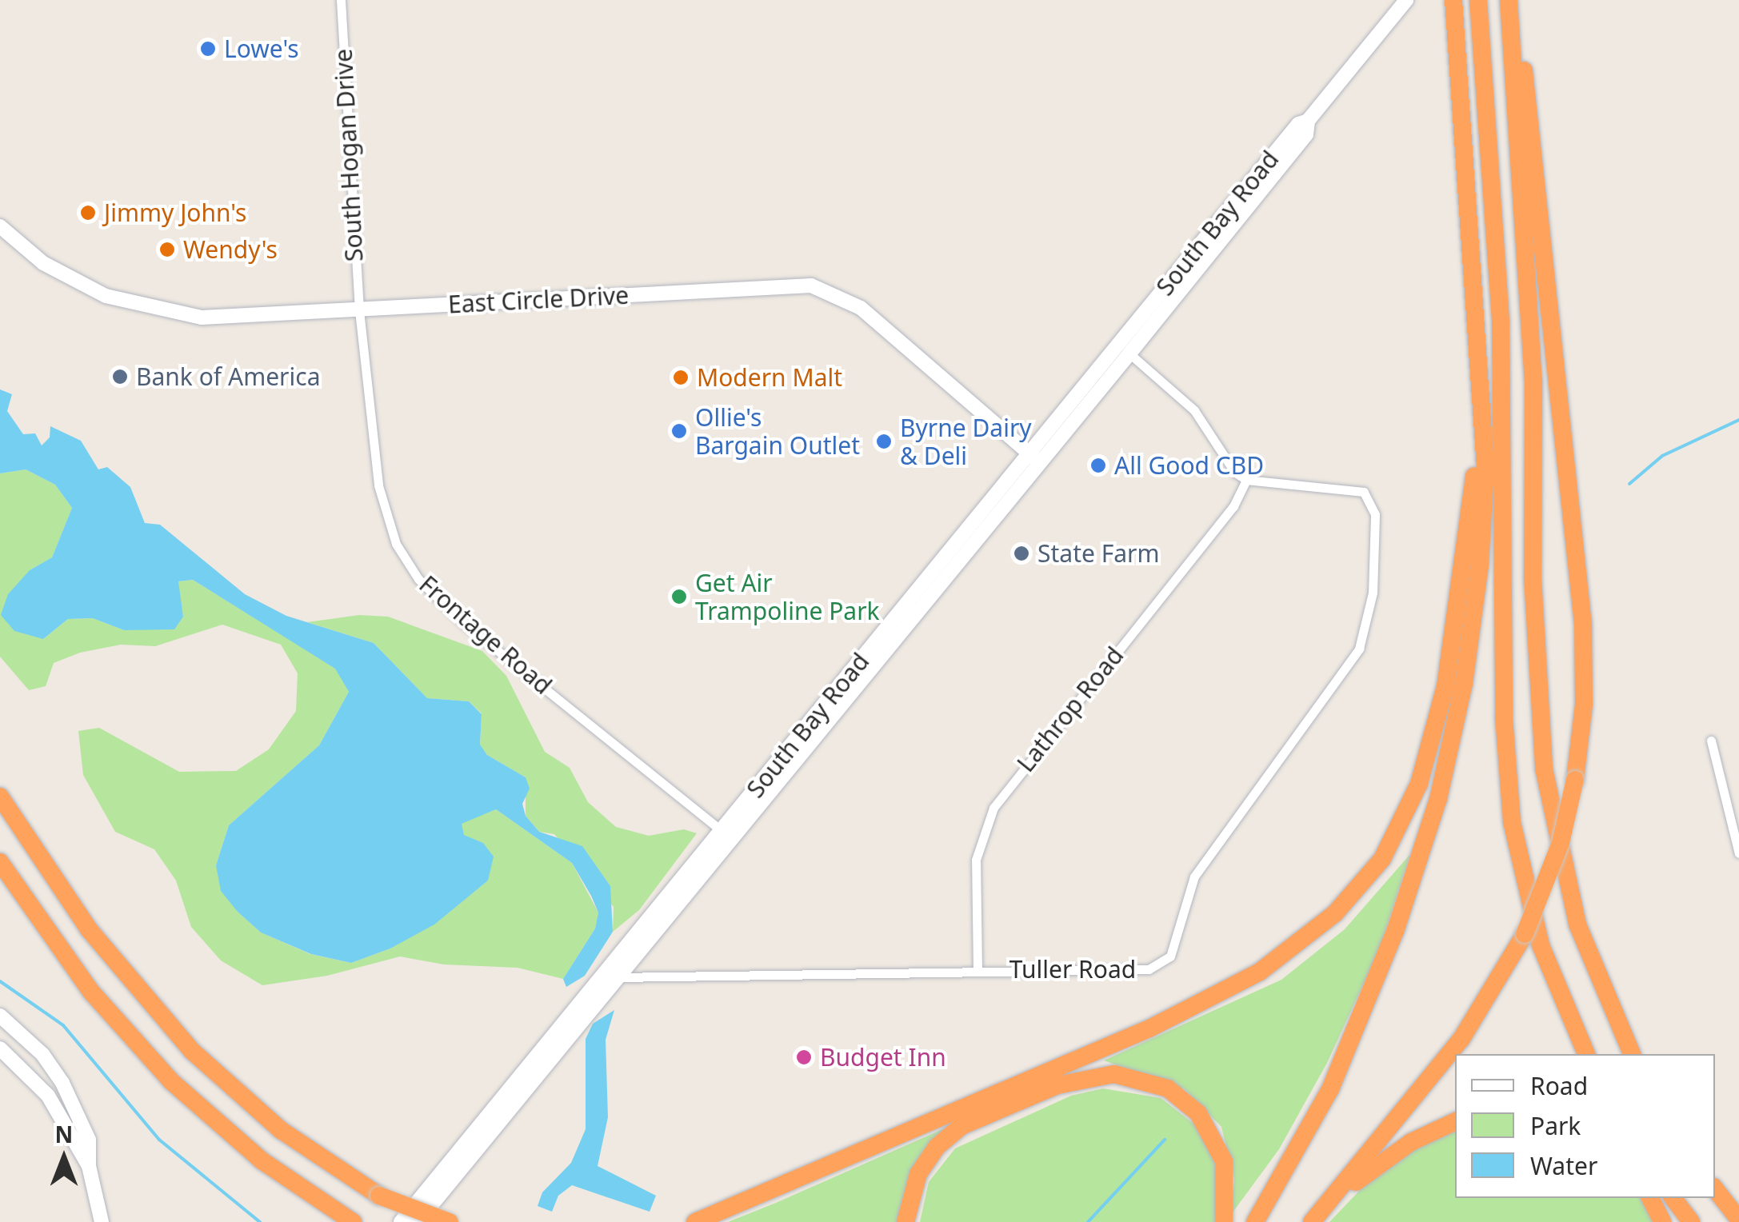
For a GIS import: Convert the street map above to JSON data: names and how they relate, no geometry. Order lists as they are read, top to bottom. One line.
{"streets":{"street":["South Hogan Drive","South Bay Road","East Circle Drive","Frontage Road","Lathrop Road","Tuller Road"]},"crossings":[["South Hogan Drive","East Circle Drive"],["South Hogan Drive","Frontage Road"],["South Bay Road","East Circle Drive"],["South Bay Road","Frontage Road"],["South Bay Road","Tuller Road"],["East Circle Drive","Frontage Road"],["Lathrop Road","Tuller Road"]],"places":["Lowe's","Jimmy John's","Wendy's","Bank of America","Modern Malt","Ollie's Bargain Outlet","Byrne Dairy & Deli","All Good CBD","State Farm","Get Air Trampoline Park","Budget Inn"],"legend":["Road","Park","Water"],"north":"top"}
